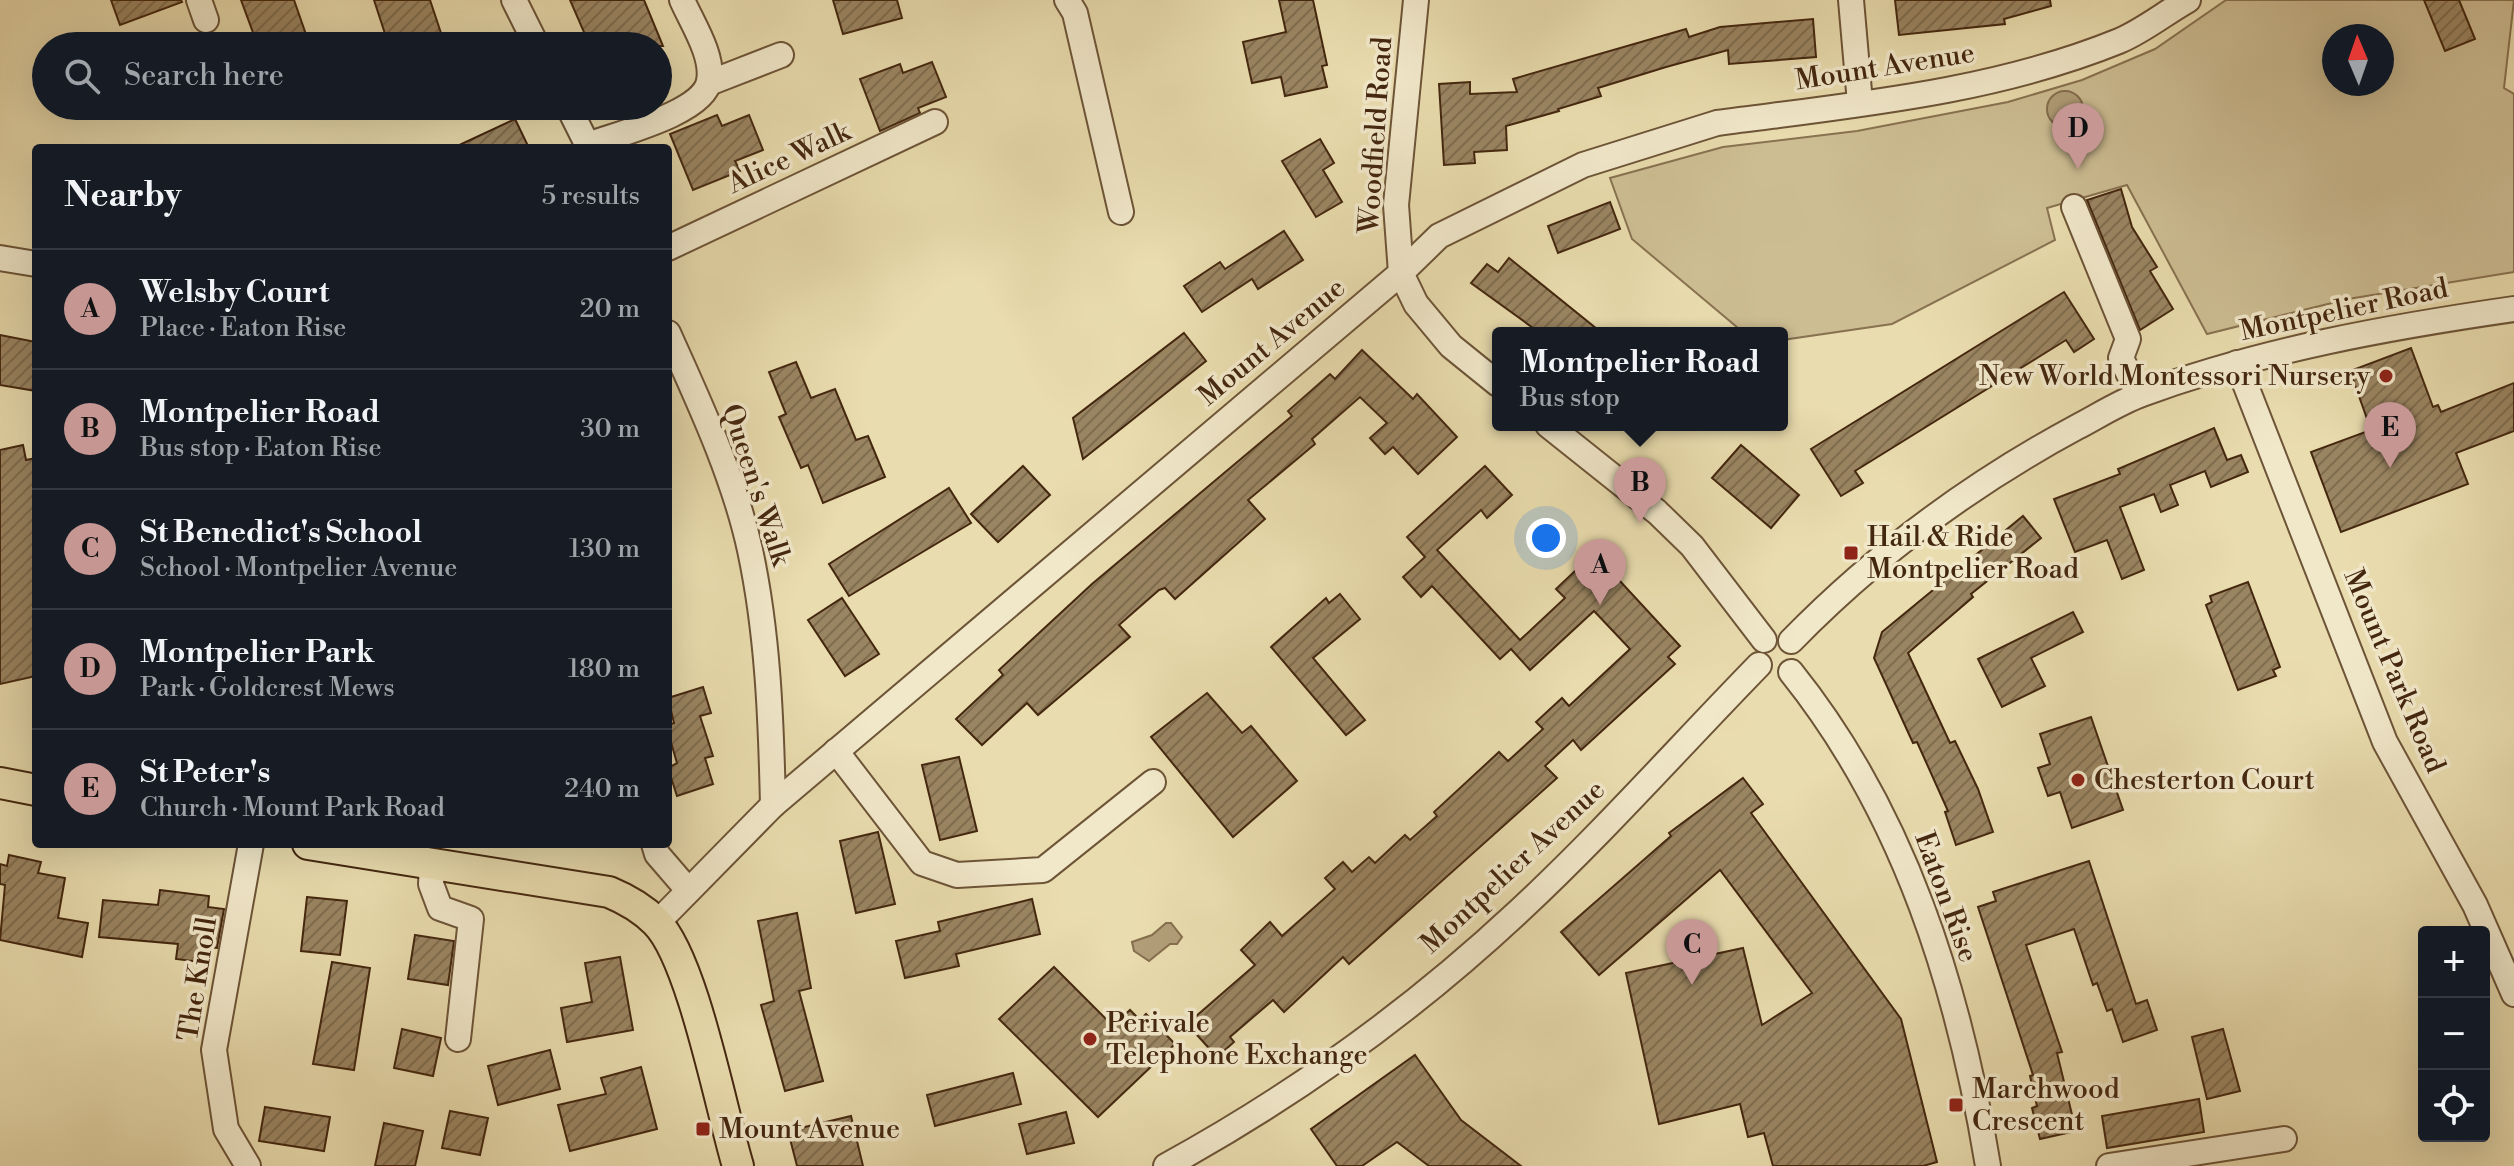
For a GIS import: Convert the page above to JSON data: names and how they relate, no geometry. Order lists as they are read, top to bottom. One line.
{"streets":{"street":["Mount Avenue","Woodfield Road","Alice Walk","Montpelier Road","Queen's Walk","Mount Park Road","Montpelier Avenue","Eaton Rise","The Knoll"]},"crossings":[["Mount Avenue","Woodfield Road"],["Mount Avenue","Queen's Walk"],["Montpelier Road","Mount Park Road"],["Montpelier Road","Montpelier Avenue"],["Montpelier Road","Eaton Rise"],["Montpelier Avenue","Eaton Rise"]],"places":{"other":["New World Montessori Nursery","Chesterton Court","Perivale Telephone Exchange"],"transit":["Hail & Ride Montpelier Road","Marchwood Crescent","Mount Avenue"]},"north":"top","page":{"search":"Search here","pins":["D","E","B","A","C"],"heading":["Nearby","5 results"],"list":[{"mark":"A","name":"Welsby Court","note":"Place · Eaton Rise","value":"20 m"},{"mark":"B","name":"Montpelier Road","note":"Bus stop · Eaton Rise","value":"30 m"},{"mark":"C","name":"St Benedict's School","note":"School · Montpelier Avenue","value":"130 m"},{"mark":"D","name":"Montpelier Park","note":"Park · Goldcrest Mews","value":"180 m"},{"mark":"E","name":"St Peter's","note":"Church · Mount Park Road","value":"240 m"}],"popup":["Montpelier Road","Bus stop"],"map_buttons":["+","−"]}}
